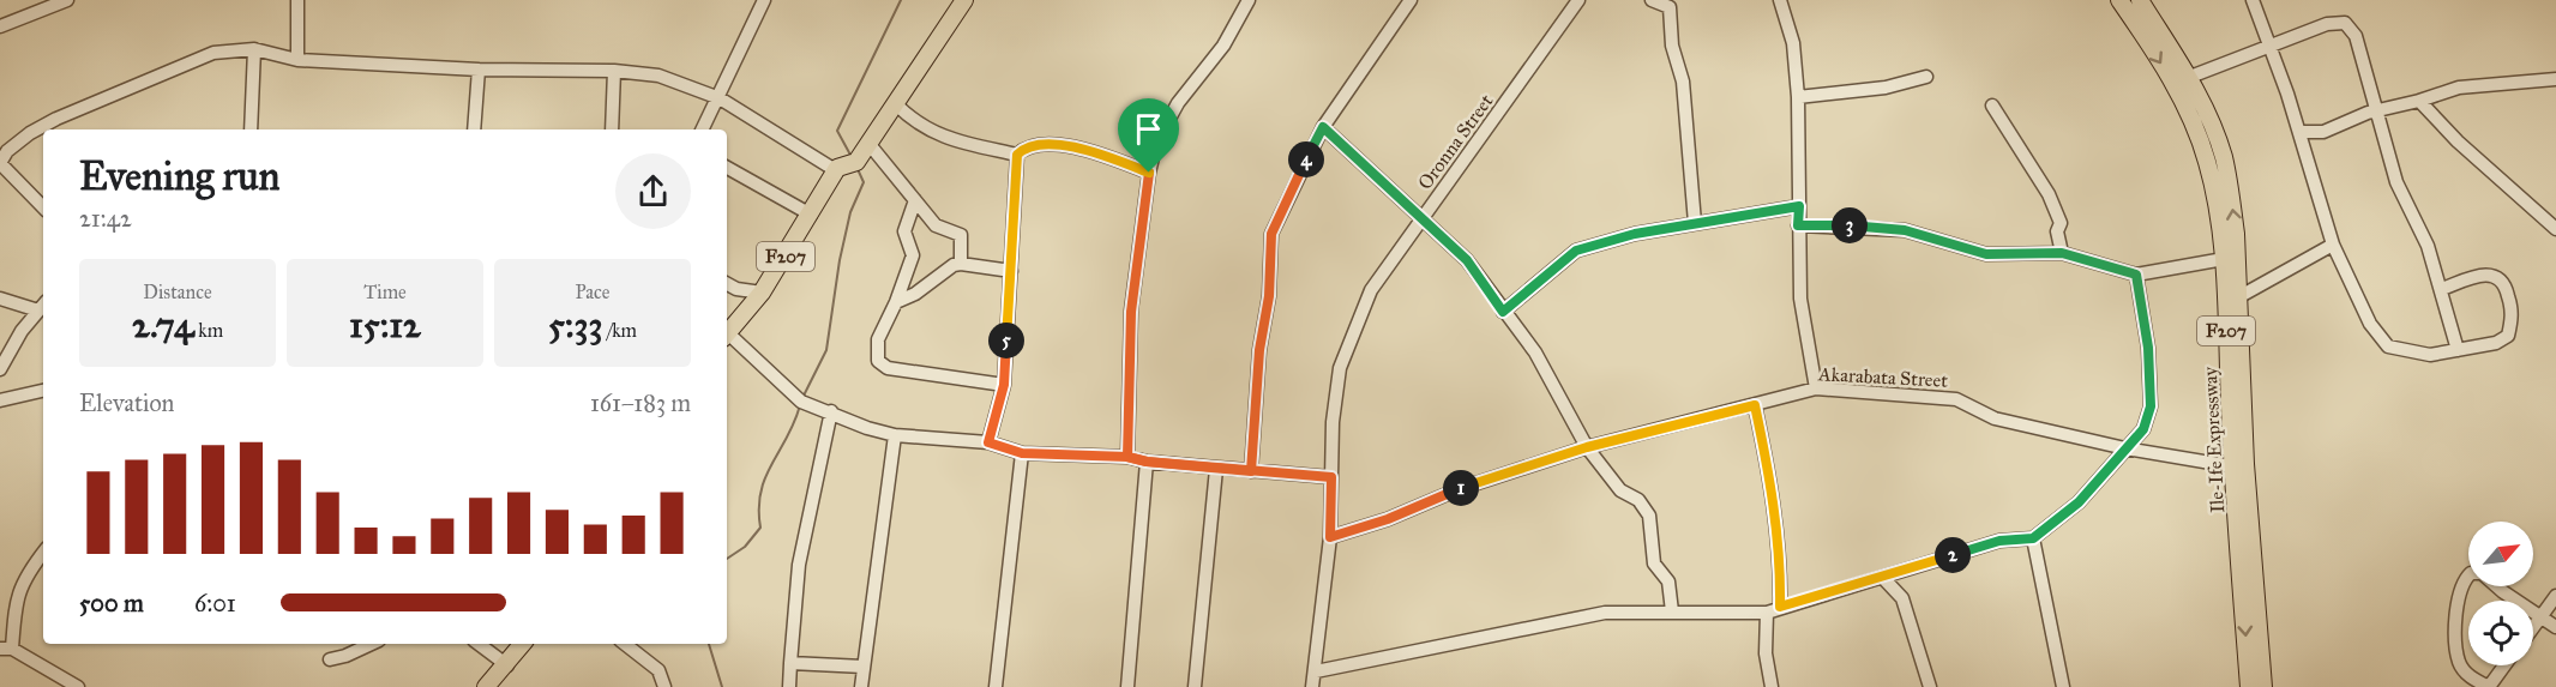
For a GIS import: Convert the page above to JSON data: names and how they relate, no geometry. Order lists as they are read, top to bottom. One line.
{"streets":{"main road":["F207","Ile-Ife Expressway"],"street":["Oronna Street","Akarabata Street"]},"crossings":[["Oronna Street","Akarabata Street"],["Akarabata Street","Ile-Ife Expressway"]],"north":"top right","page":{"heading":["Evening run","21:42"],"pins":["4","3","5","1","2"],"stats":[["Distance","2.74 km"],["Time","15:12"],["Pace","5:33 /km"]],"chart":["Elevation","161–183 m"],"list":[{"name":"500 m","note":"6:01"}]}}
